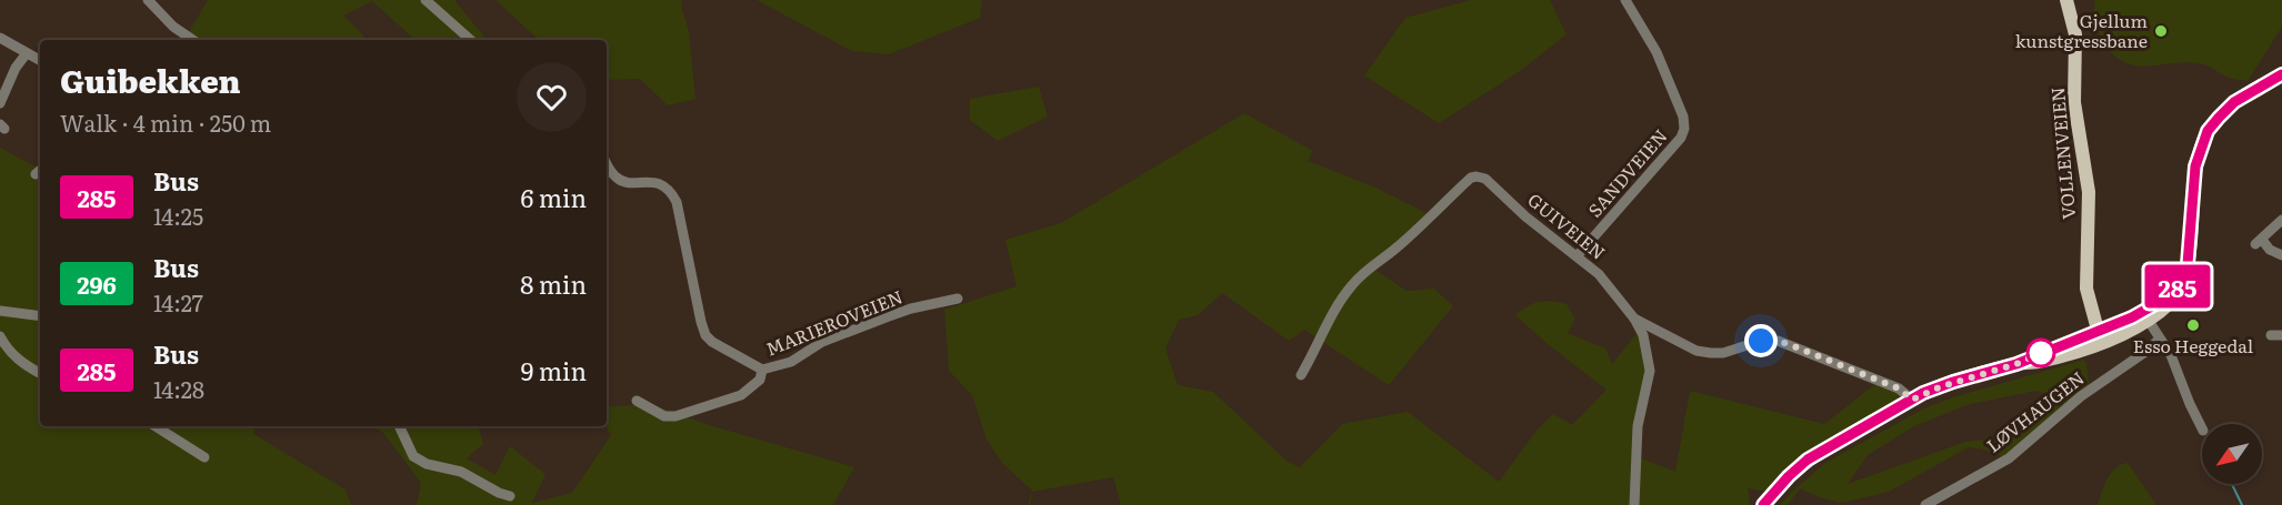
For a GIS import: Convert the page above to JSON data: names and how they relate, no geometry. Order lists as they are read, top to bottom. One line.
{"streets":{"main road":["VOLLENVEIEN"],"street":["SANDVEIEN","GUIVEIEN","MARIEROVEIEN","LØVHAUGEN"]},"crossings":[["SANDVEIEN","GUIVEIEN"]],"places":["Gjellum kunstgressbane","Esso Heggedal"],"lines":["bus line 285"],"north":"bottom left","page":{"on_map":"285","heading":["Guibekken","Walk · 4 min · 250 m"],"list":[{"mark":"285","name":"Bus","note":"14:25","value":"6 min"},{"mark":"296","name":"Bus","note":"14:27","value":"8 min"},{"mark":"285","name":"Bus","note":"14:28","value":"9 min"}]}}
